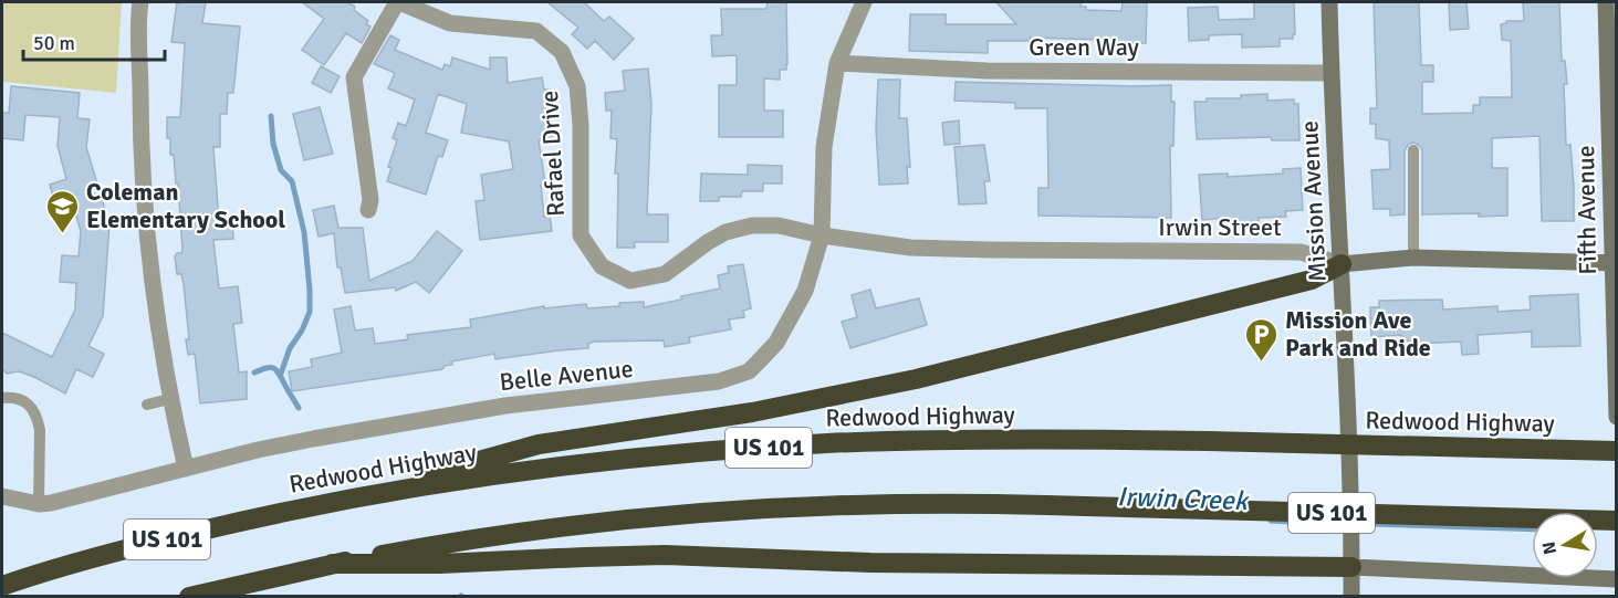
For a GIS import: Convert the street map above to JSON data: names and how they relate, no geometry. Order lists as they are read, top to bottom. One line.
{"streets":{"highway":["Redwood Highway","US 101"],"street":["Green Way","Rafael Drive","Mission Avenue","Fifth Avenue","Irwin Street","Belle Avenue"]},"crossings":[["Green Way","Mission Avenue"],["Green Way","Belle Avenue"],["Rafael Drive","Irwin Street"],["Rafael Drive","Belle Avenue"],["Mission Avenue","Irwin Street"],["Fifth Avenue","Irwin Street"],["Irwin Street","Belle Avenue"]],"water":["Irwin Creek"],"places":{"school or university":["Coleman Elementary School"],"parking":["Mission Ave Park and Ride"]},"scale_bar":"50 m","north":"left"}
